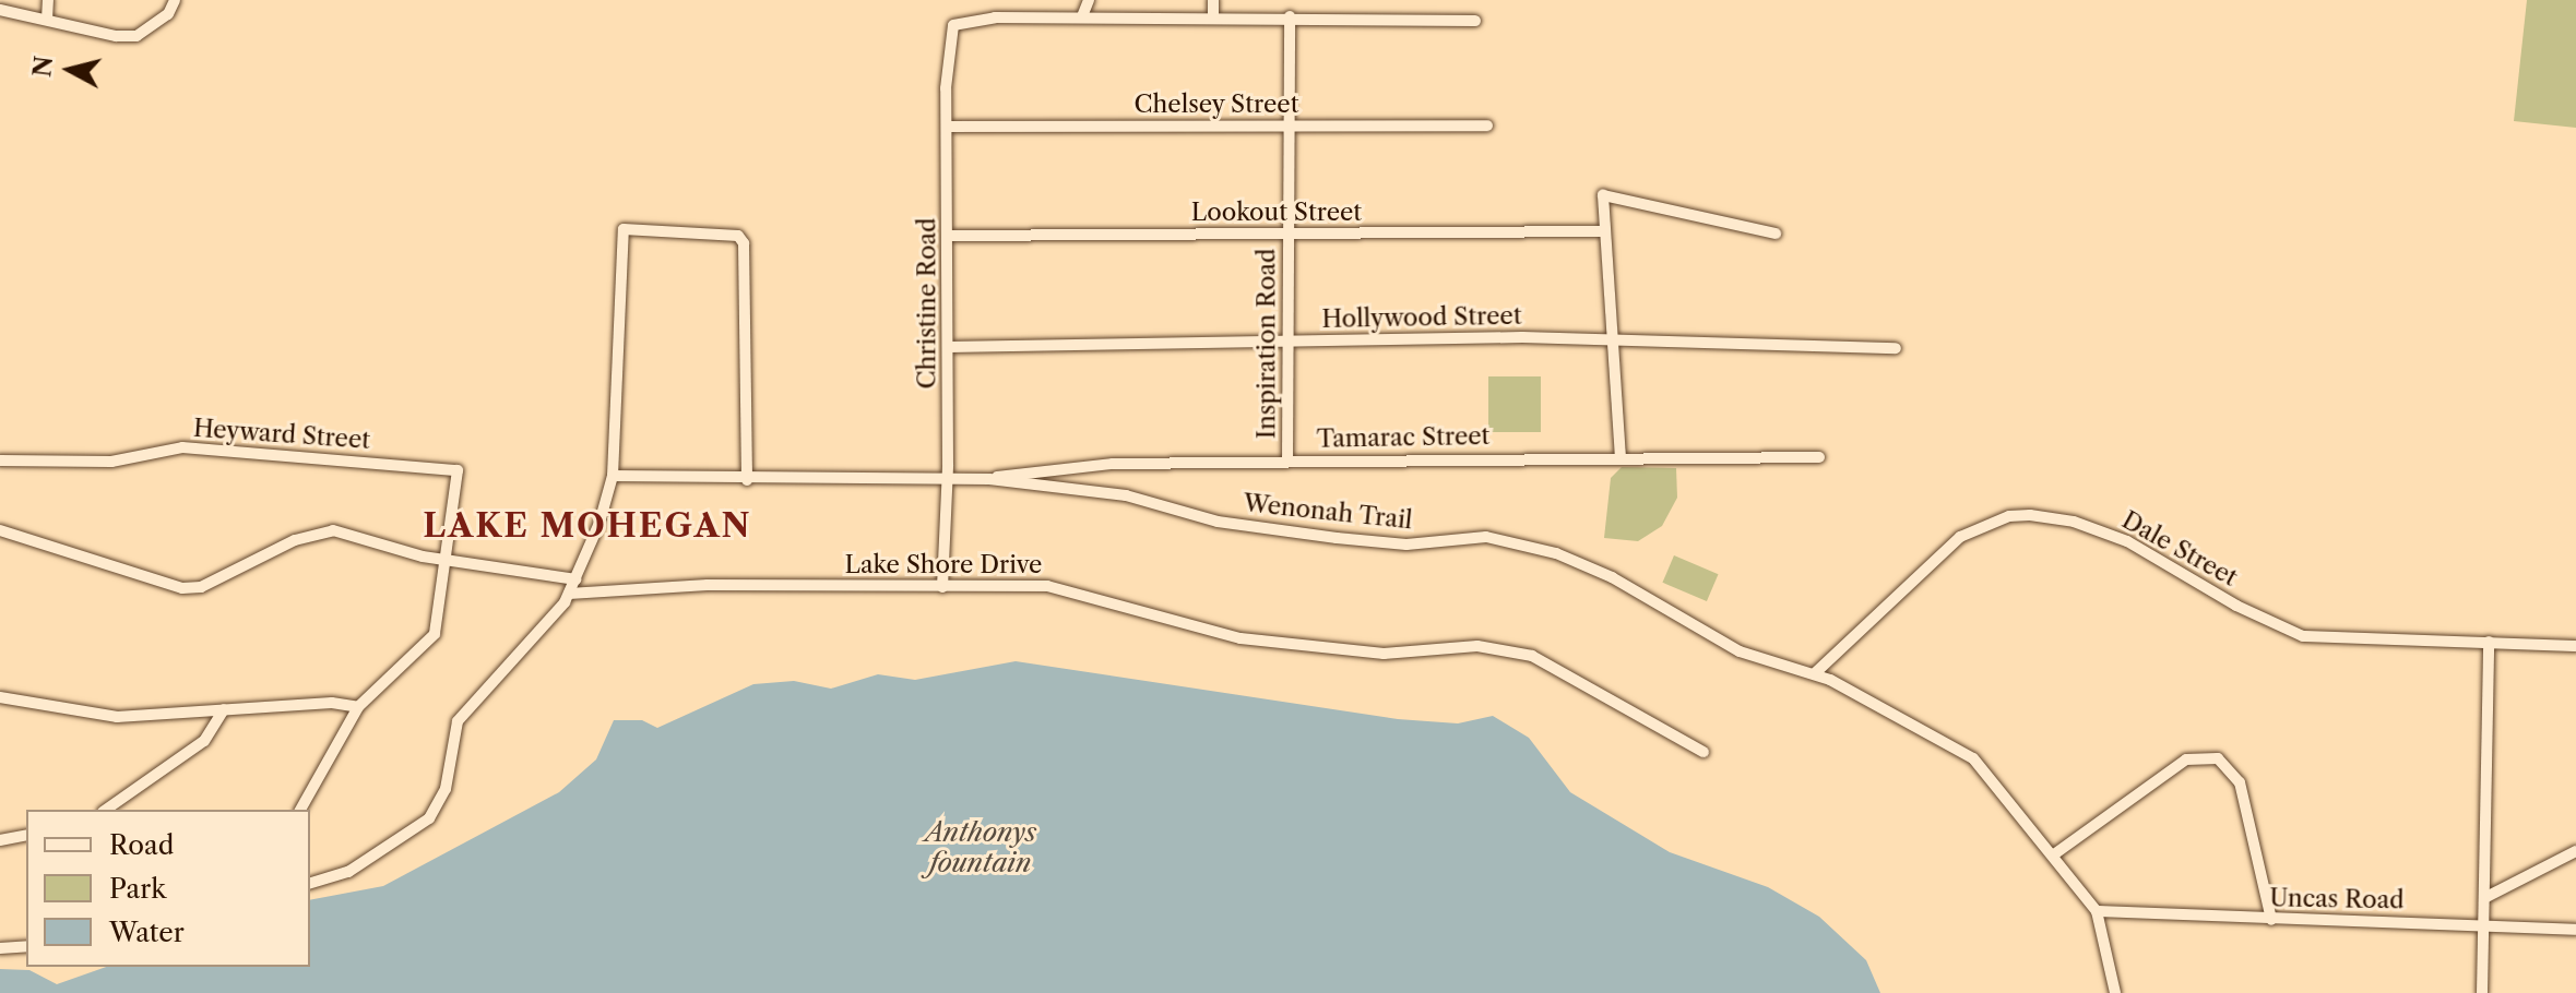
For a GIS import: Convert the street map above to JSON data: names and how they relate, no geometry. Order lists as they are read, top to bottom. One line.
{"streets":{"street":["Chelsey Street","Lookout Street","Christine Road","Hollywood Street","Inspiration Road","Heyward Street","Tamarac Street","Wenonah Trail","Dale Street","Lake Shore Drive","Uncas Road"]},"crossings":[["Chelsey Street","Christine Road"],["Chelsey Street","Inspiration Road"],["Lookout Street","Christine Road"],["Lookout Street","Inspiration Road"],["Christine Road","Hollywood Street"],["Christine Road","Wenonah Trail"],["Christine Road","Lake Shore Drive"],["Hollywood Street","Inspiration Road"],["Inspiration Road","Tamarac Street"],["Tamarac Street","Wenonah Trail"],["Wenonah Trail","Dale Street"],["Wenonah Trail","Uncas Road"]],"districts":["LAKE MOHEGAN"],"water":["Anthonys fountain"],"legend":["Road","Park","Water"],"north":"left"}
